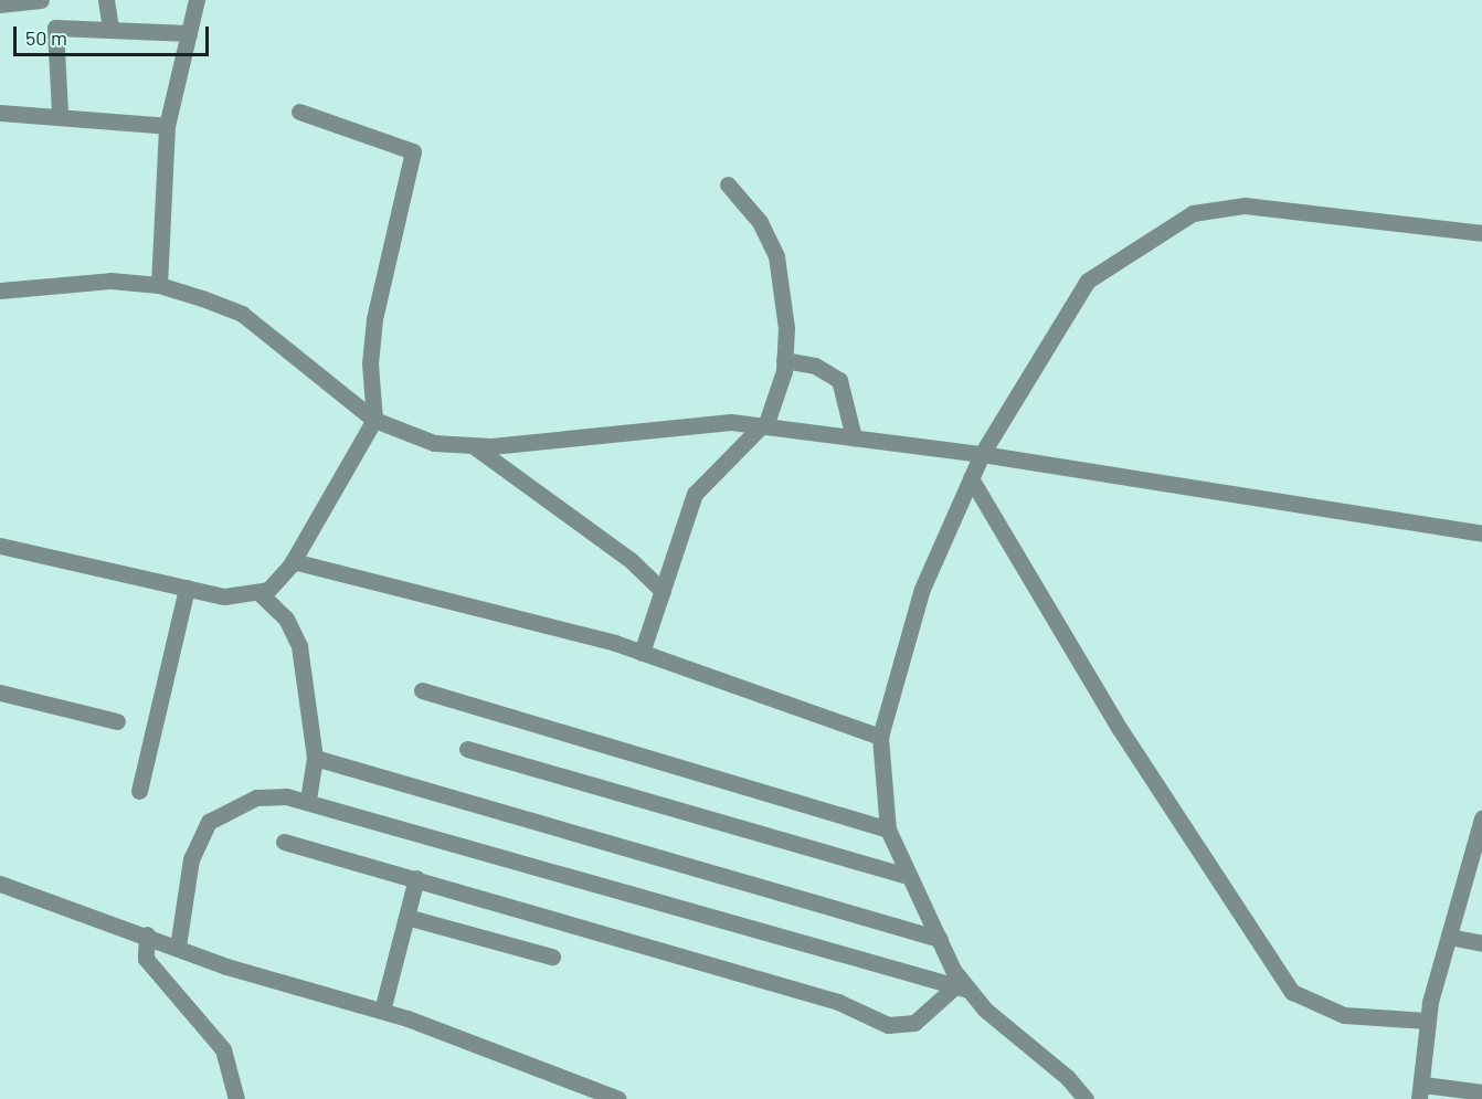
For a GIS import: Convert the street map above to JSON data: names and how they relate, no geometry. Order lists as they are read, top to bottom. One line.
{"scale_bar":"50 m"}
